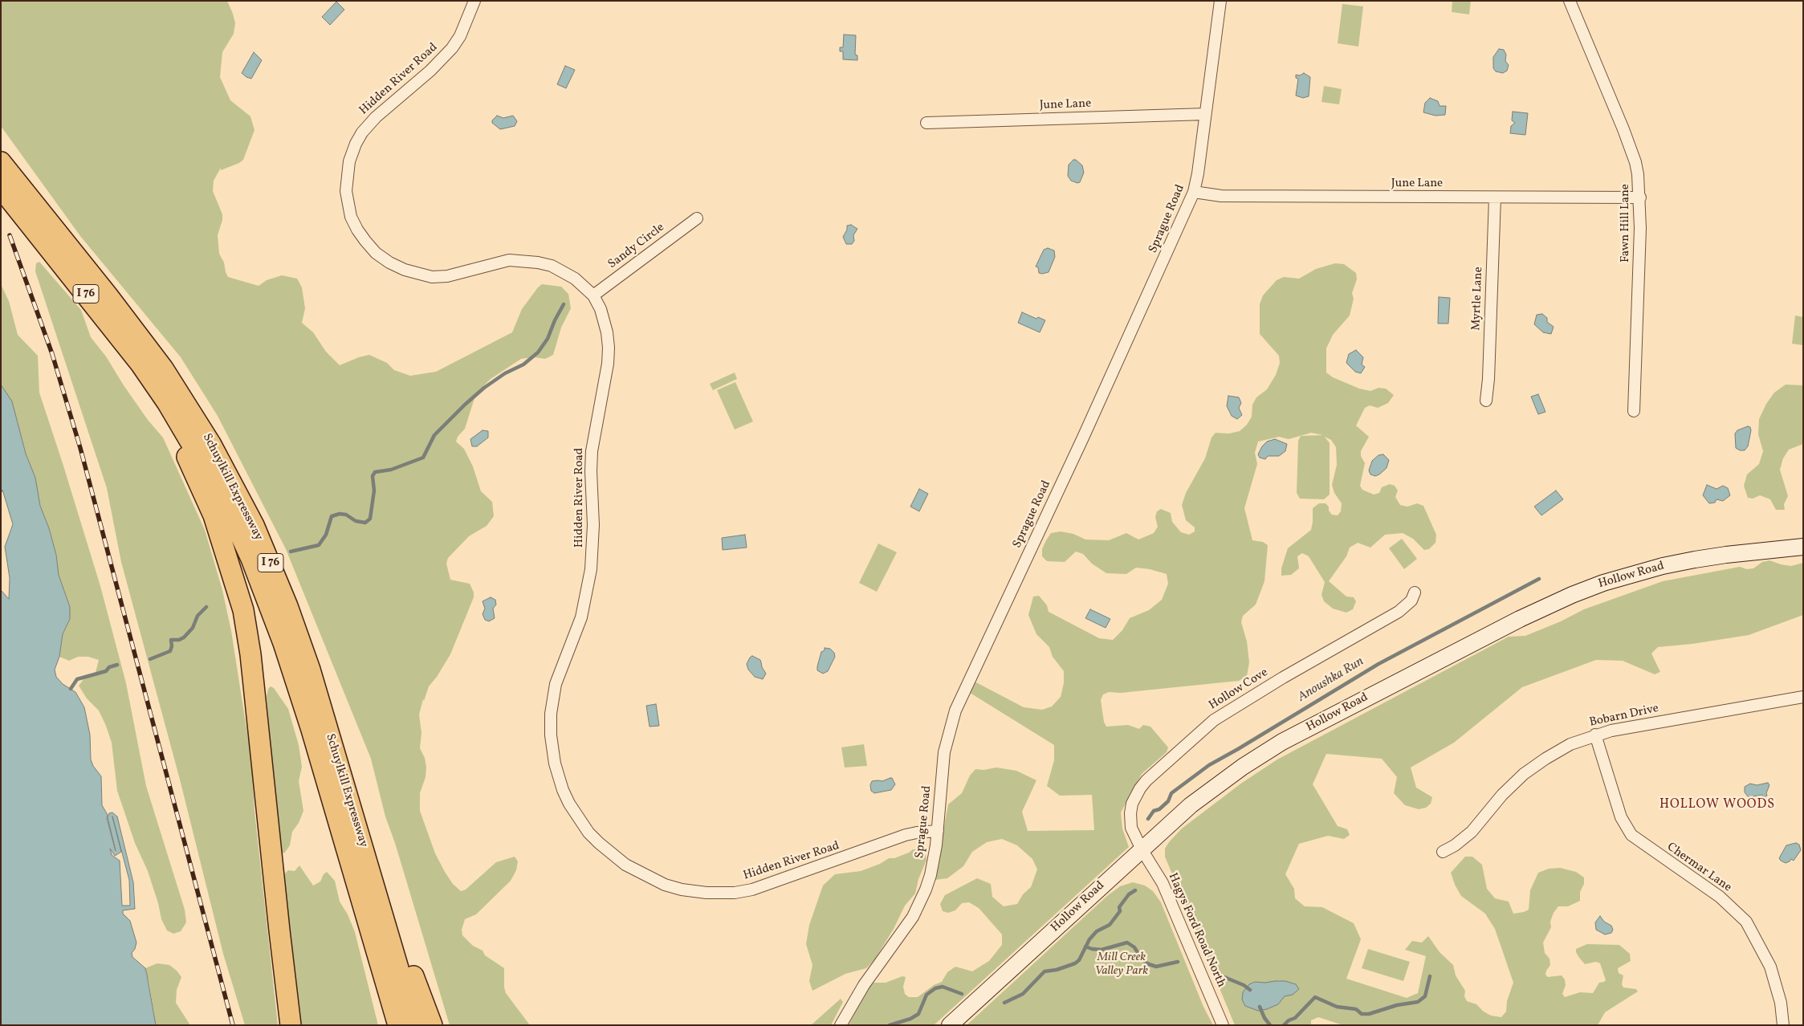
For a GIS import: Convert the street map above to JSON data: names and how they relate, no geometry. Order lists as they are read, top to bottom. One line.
{"streets":{"highway":["I 76","Schuylkill Expressway"],"main road":["Hollow Road"],"street":["Hidden River Road","June Lane","Sprague Road","Fawn Hill Lane","Sandy Circle","Myrtle Lane","Hollow Cove","Bobarn Drive","Chermar Lane","Hagys Ford Road North"]},"crossings":[["Hidden River Road","Sprague Road"],["Hidden River Road","Sandy Circle"],["June Lane","Sprague Road"],["June Lane","Fawn Hill Lane"],["June Lane","Myrtle Lane"],["Hollow Road","Hollow Cove"],["Hollow Road","Hagys Ford Road North"],["Hollow Cove","Hagys Ford Road North"],["Bobarn Drive","Chermar Lane"]],"districts":["HOLLOW WOODS"],"water":["Anoushka Run"],"parks":["Mill Creek Valley Park"]}
